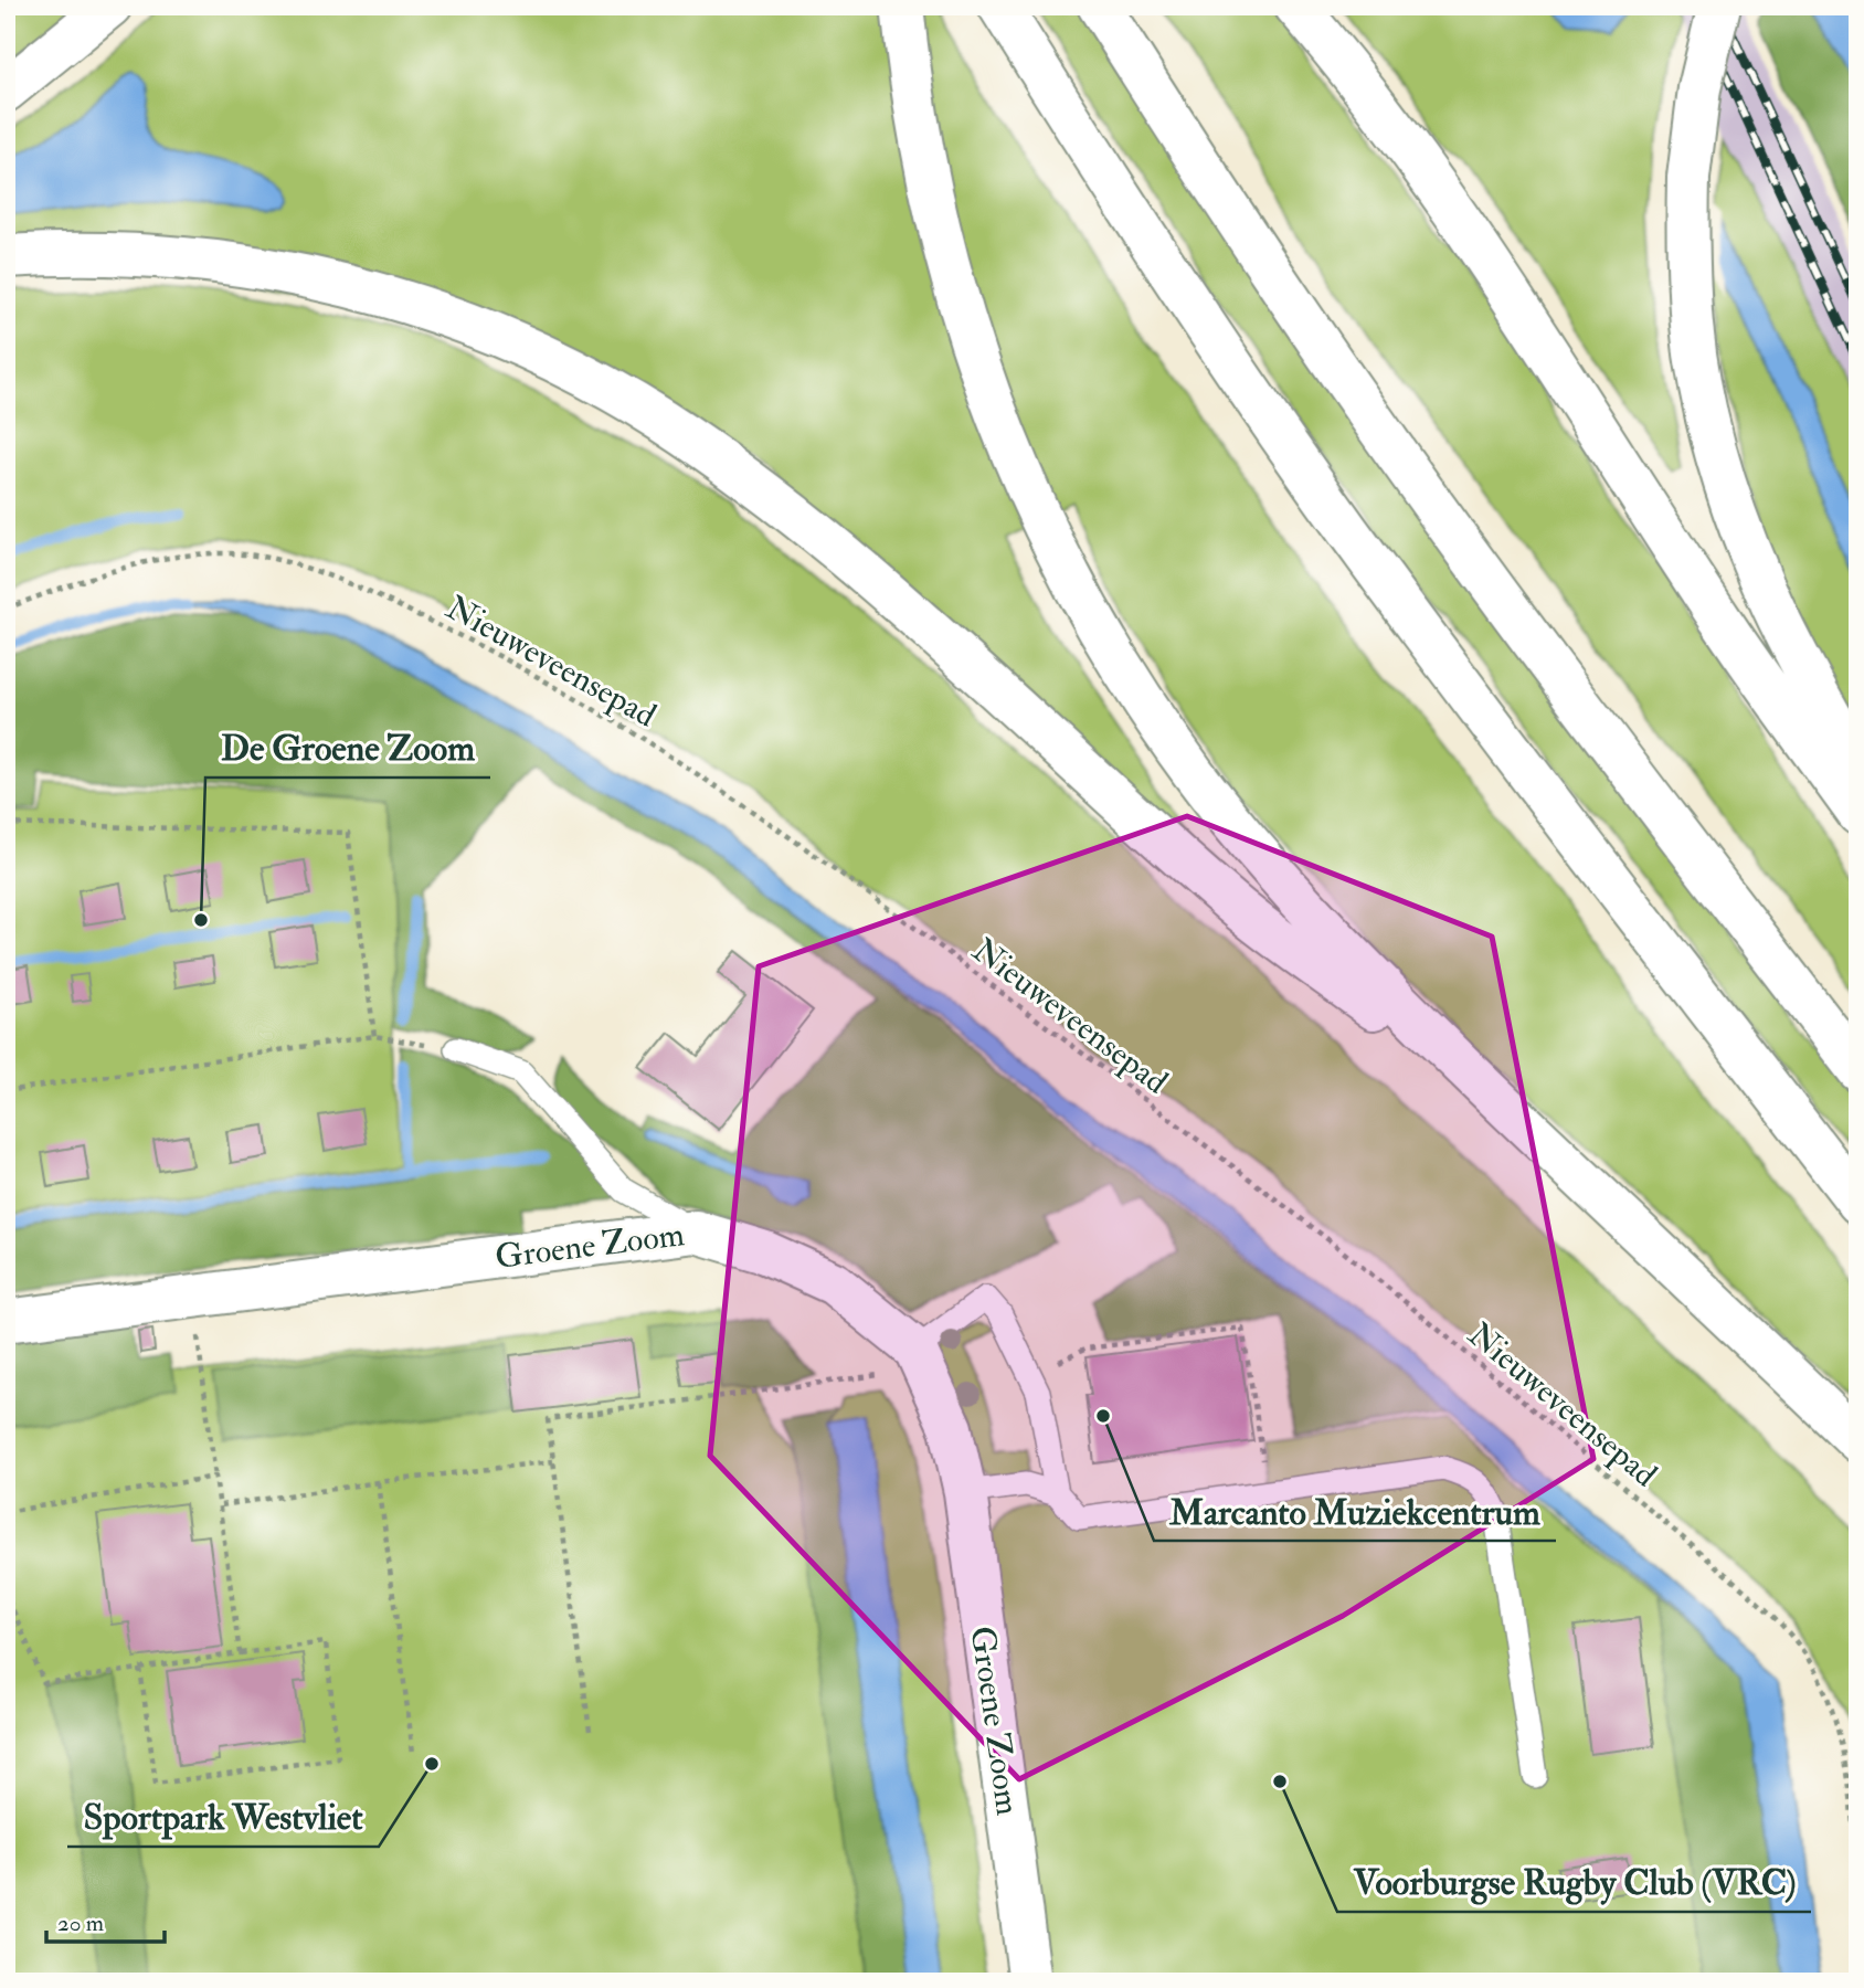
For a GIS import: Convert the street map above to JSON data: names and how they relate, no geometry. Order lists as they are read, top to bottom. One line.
{"streets":{"main road":["Groene Zoom"],"path":["Nieuweveensepad"]},"places":["De Groene Zoom","Marcanto Muziekcentrum","Sportpark Westvliet","Voorburgse Rugby Club (VRC)"],"scale_bar":"20 m"}
